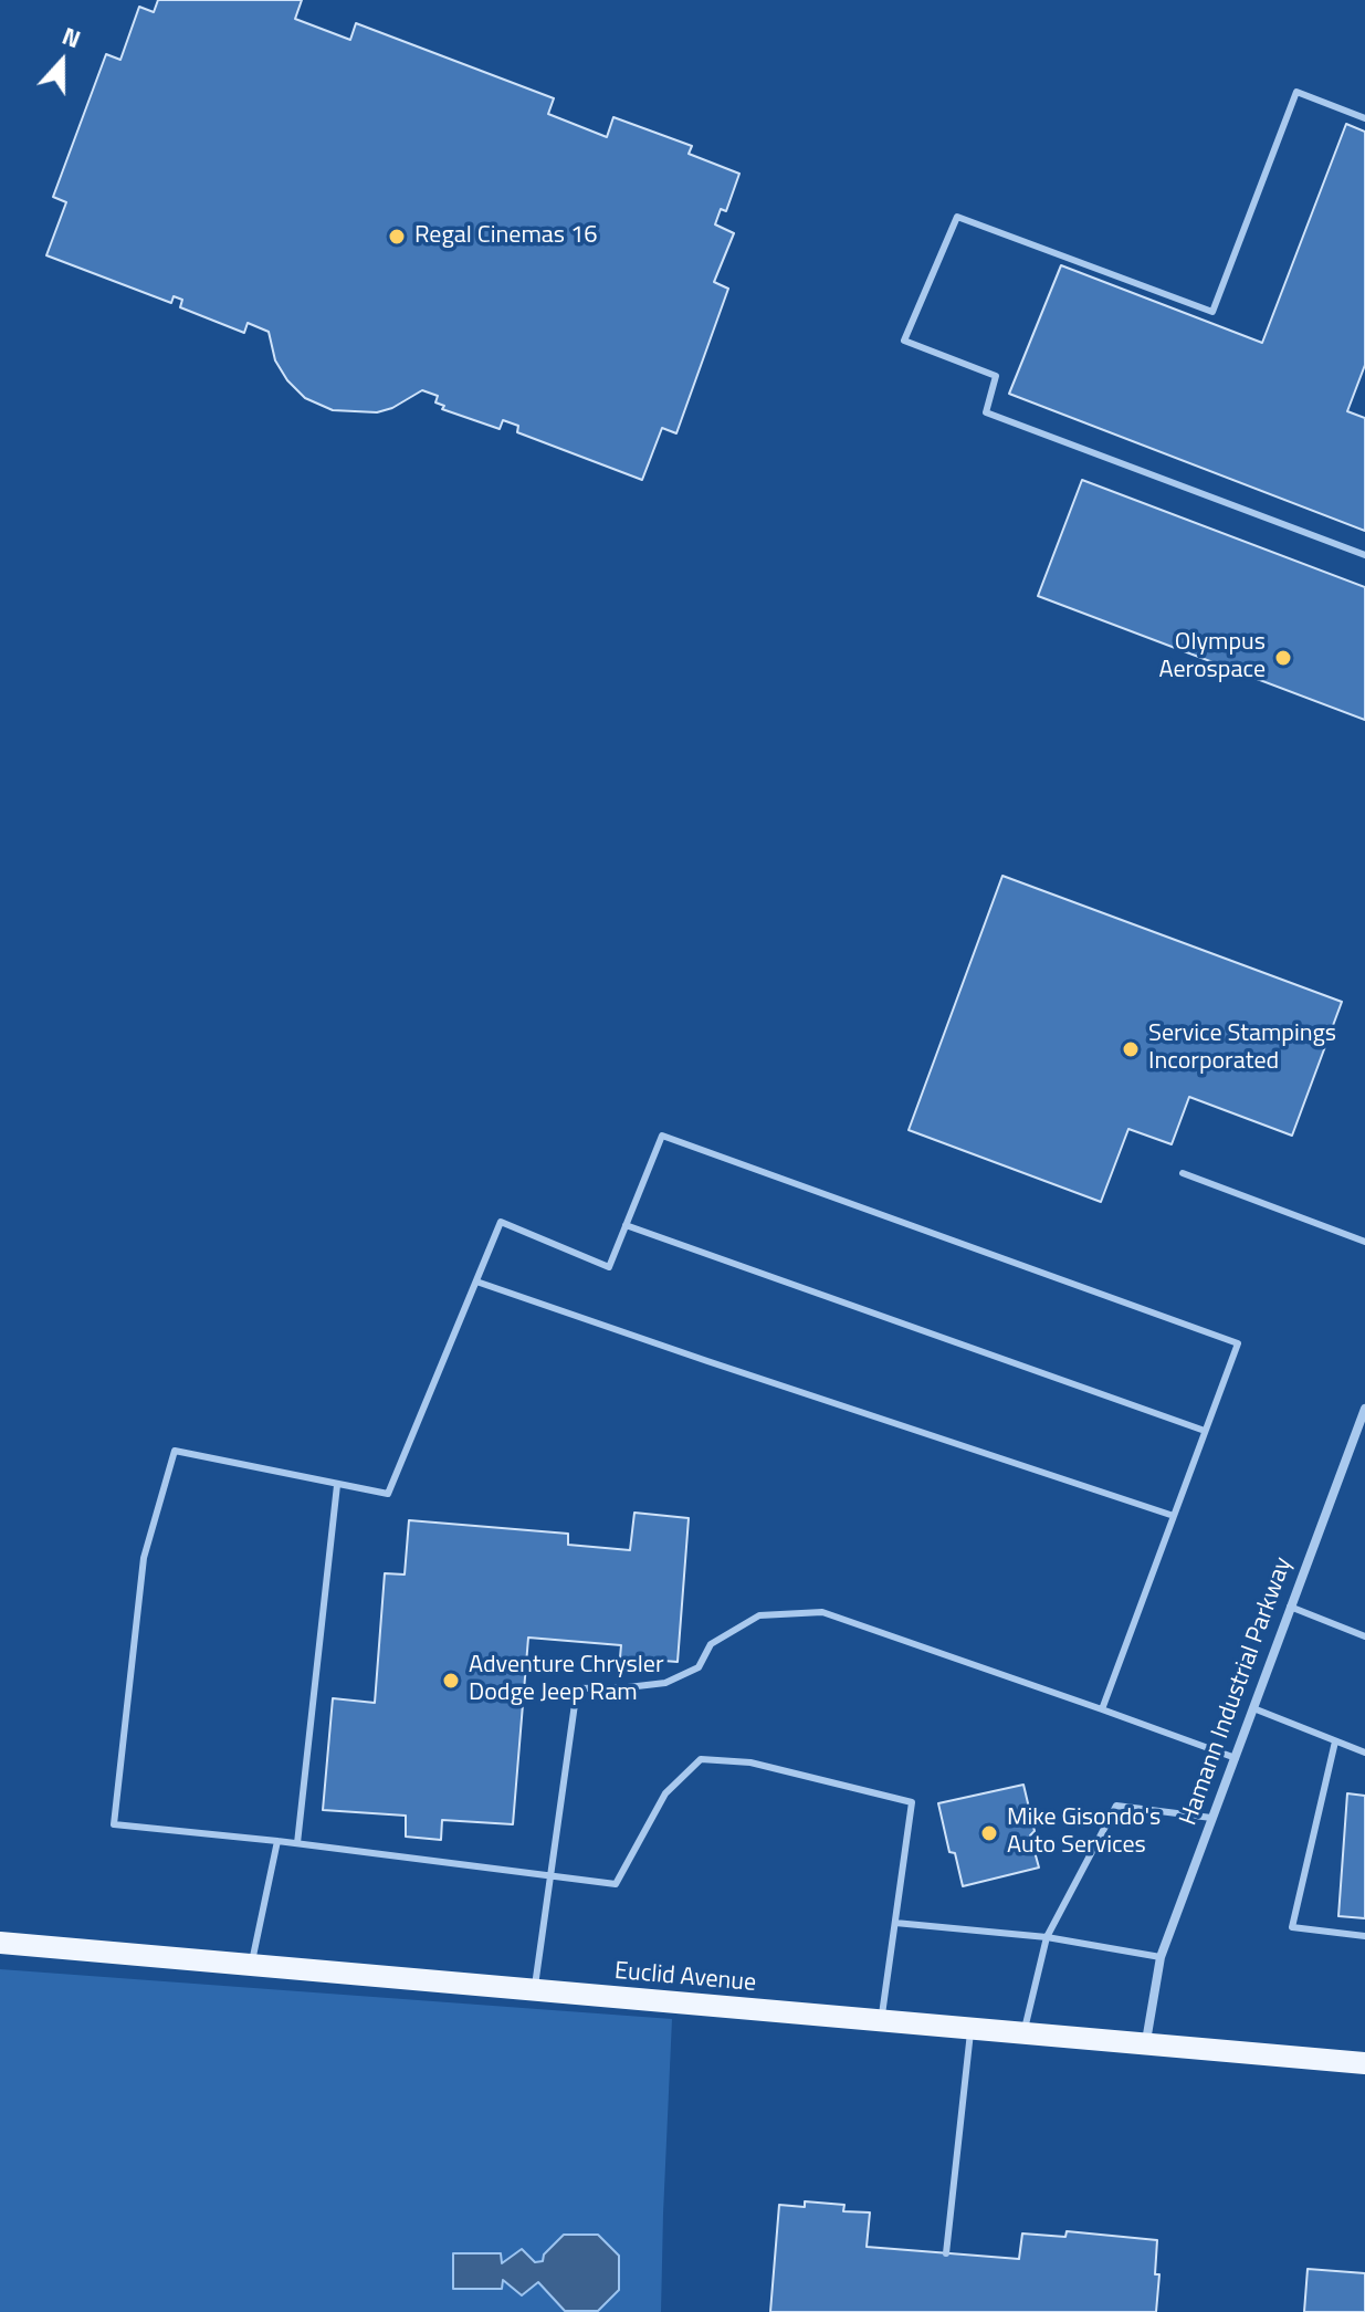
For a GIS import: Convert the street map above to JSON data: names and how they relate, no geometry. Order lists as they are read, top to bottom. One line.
{"streets":{"main road":["Euclid Avenue"],"street":["Hamann Industrial Parkway"]},"crossings":[["Hamann Industrial Parkway","Euclid Avenue"]],"places":["Regal Cinemas 16","Olympus Aerospace","Service Stampings Incorporated","Adventure Chrysler Dodge Jeep Ram","Mike Gisondo's Auto Services"],"north":"top"}
